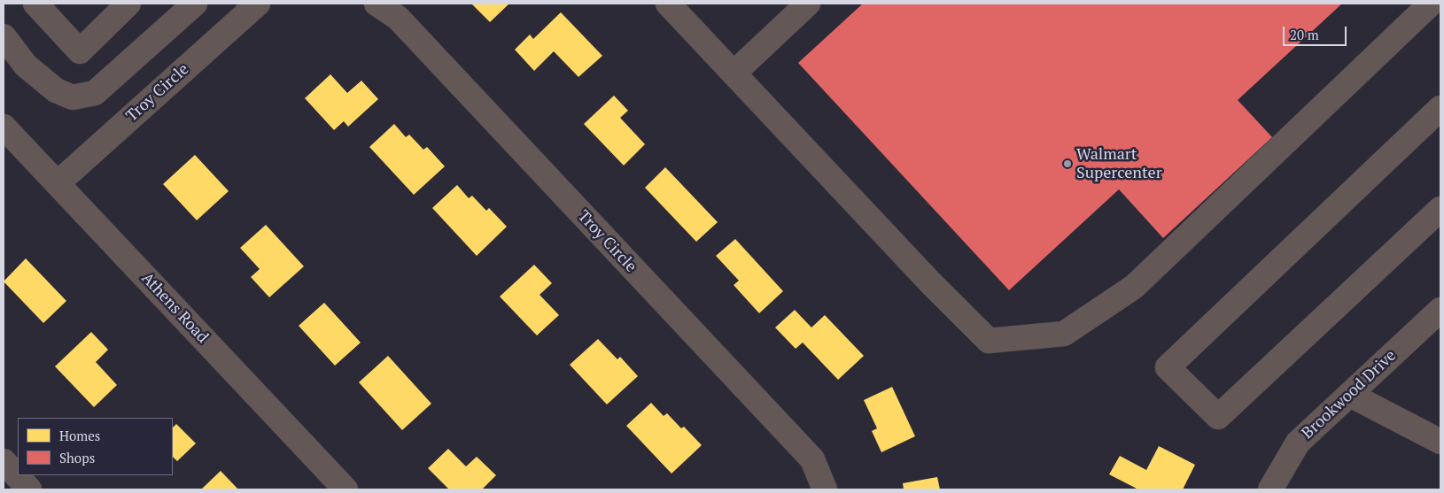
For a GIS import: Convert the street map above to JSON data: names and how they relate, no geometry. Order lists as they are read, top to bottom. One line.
{"streets":{"street":["Troy Circle","Athens Road","Brookwood Drive"]},"crossings":[["Troy Circle","Athens Road"]],"places":["Walmart Supercenter"],"legend":["Homes","Shops"],"scale_bar":"20 m"}
